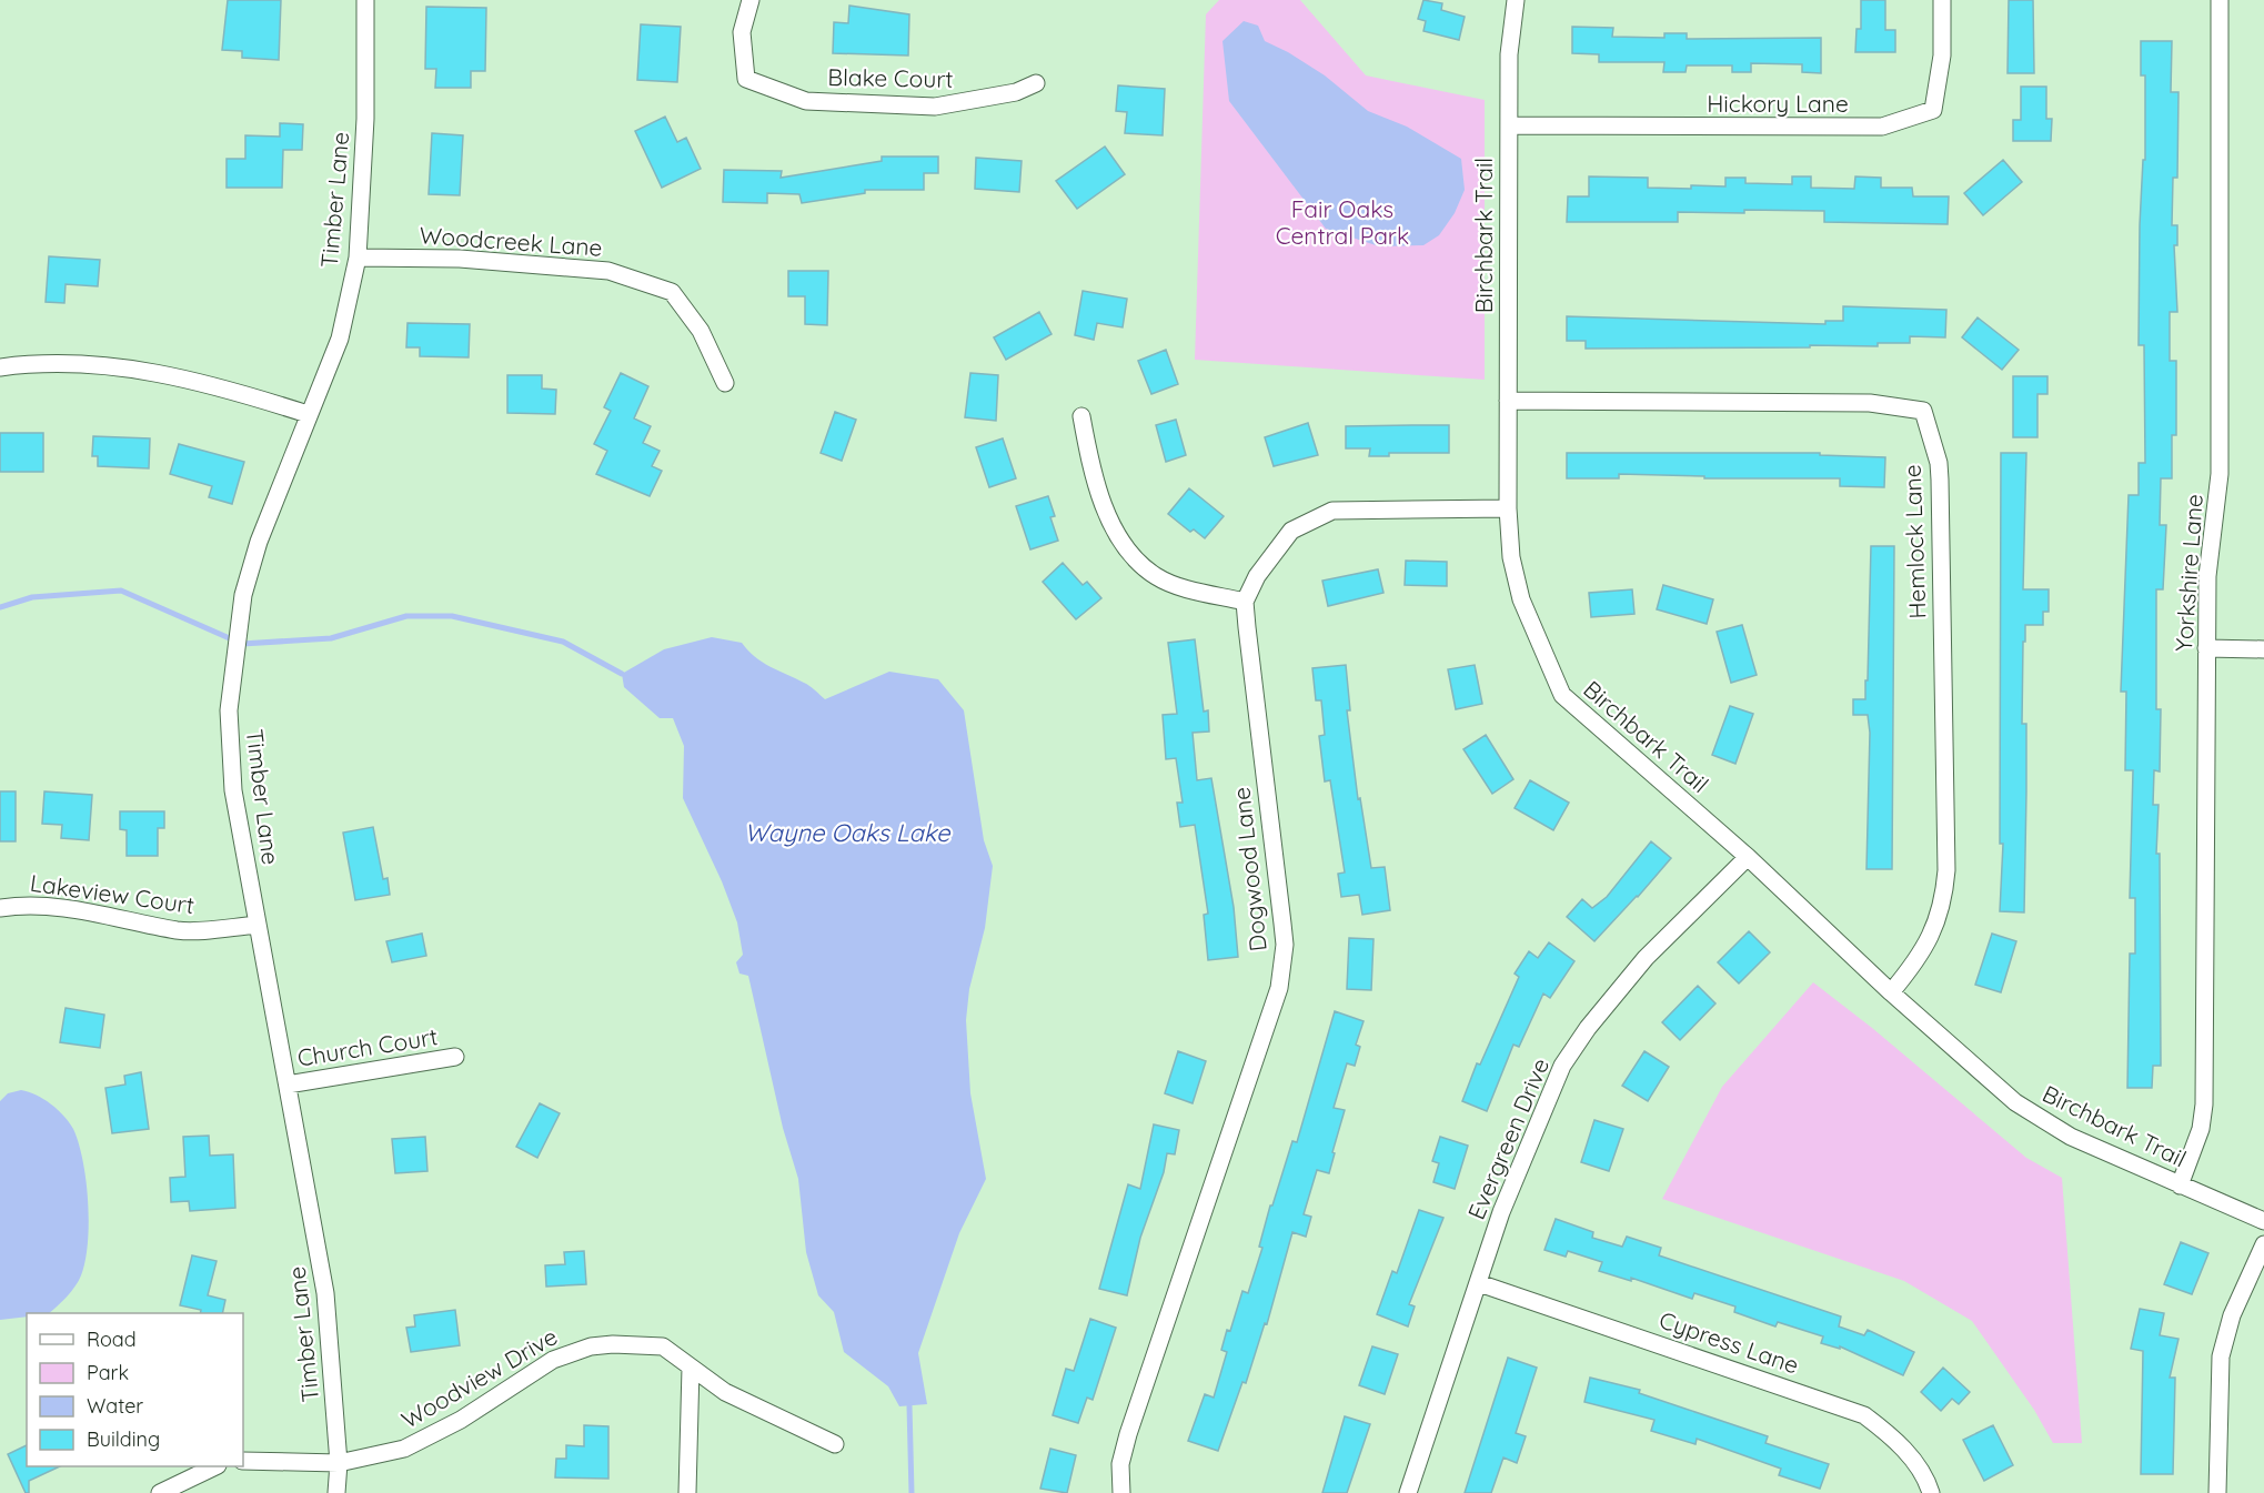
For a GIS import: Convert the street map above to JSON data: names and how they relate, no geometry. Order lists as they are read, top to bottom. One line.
{"streets":{"street":["Blake Court","Hickory Lane","Timber Lane","Birchbark Trail","Woodcreek Lane","Hemlock Lane","Yorkshire Lane","Dogwood Lane","Lakeview Court","Church Court","Evergreen Drive","Cypress Lane","Woodview Drive"]},"crossings":[["Hickory Lane","Birchbark Trail"],["Timber Lane","Woodcreek Lane"],["Timber Lane","Lakeview Court"],["Timber Lane","Church Court"],["Timber Lane","Woodview Drive"],["Birchbark Trail","Hemlock Lane"],["Birchbark Trail","Yorkshire Lane"],["Birchbark Trail","Evergreen Drive"],["Evergreen Drive","Cypress Lane"]],"water":["Wayne Oaks Lake"],"parks":["Fair Oaks Central Park"],"legend":["Road","Park","Water","Building"]}
